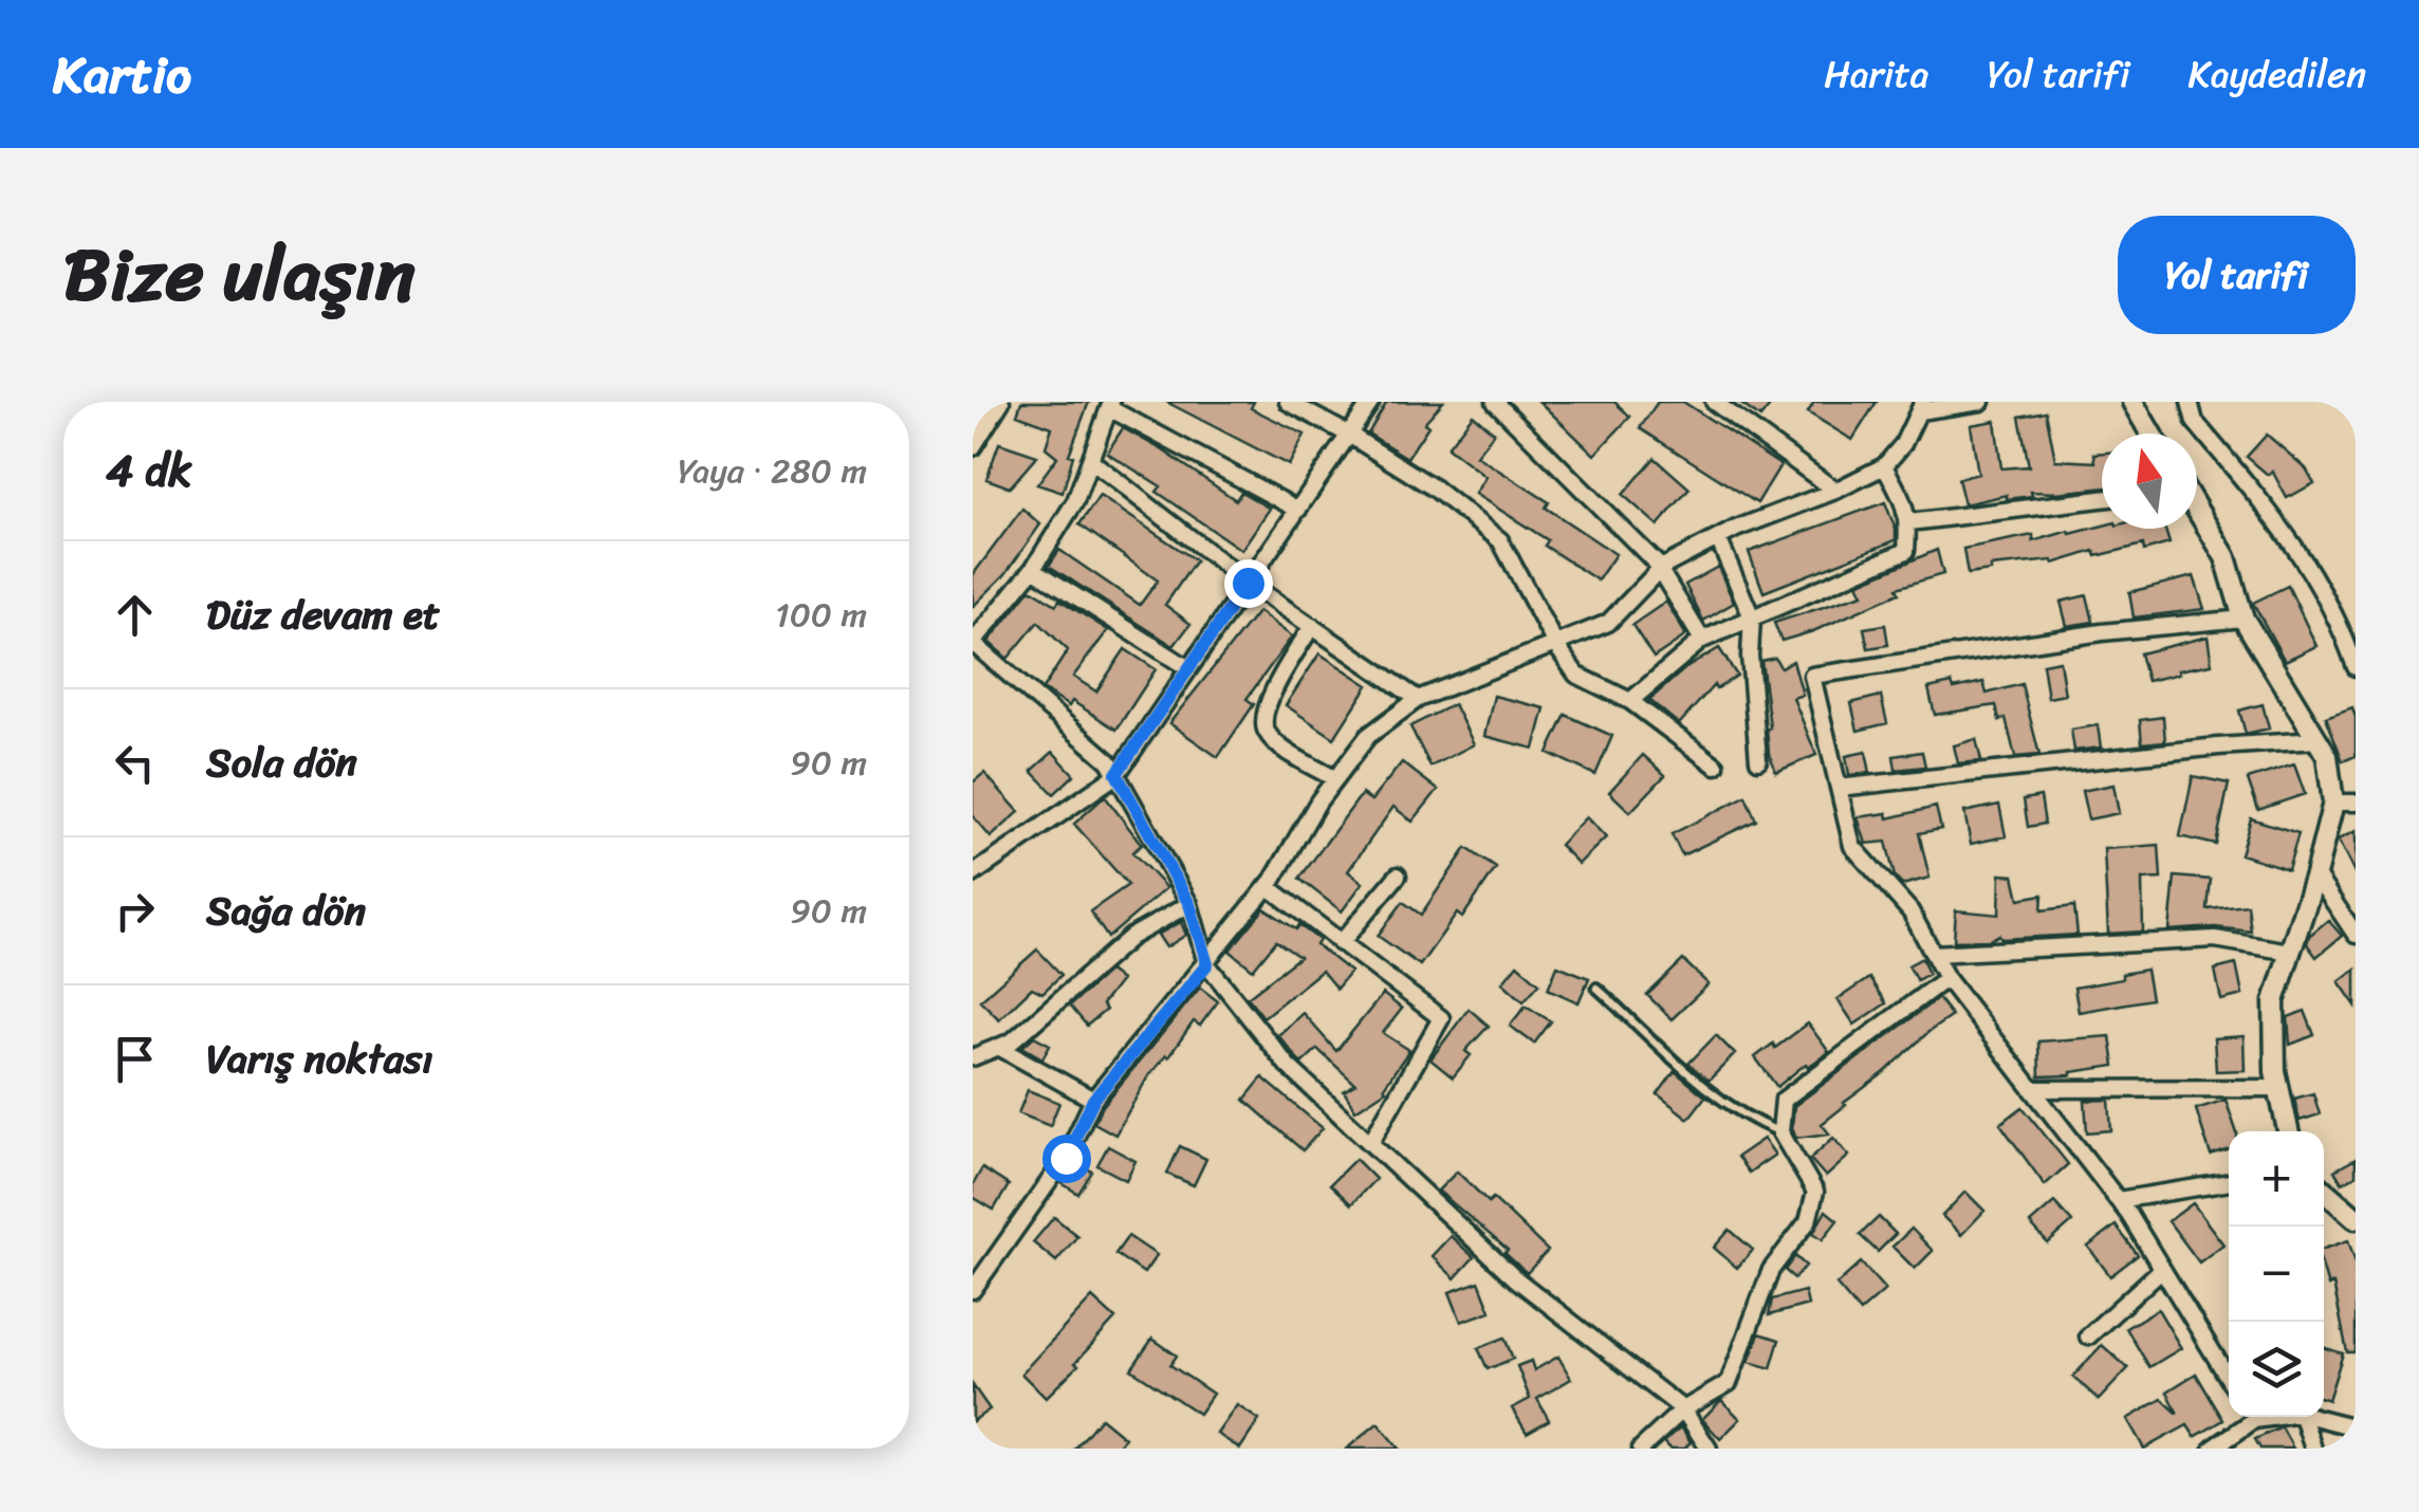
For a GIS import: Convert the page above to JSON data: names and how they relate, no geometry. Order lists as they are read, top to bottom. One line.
{"north":"top","page":{"header":"Kartio","nav":["Harita","Yol tarifi","Kaydedilen"],"title":"Bize ulaşın","buttons":"Yol tarifi","heading":["4 dk","Yaya · 280 m"],"list":[["Düz devam et","100 m"],["Sola dön","90 m"],["Sağa dön","90 m"],"Varış noktası"],"map_buttons":["+","−"]}}
